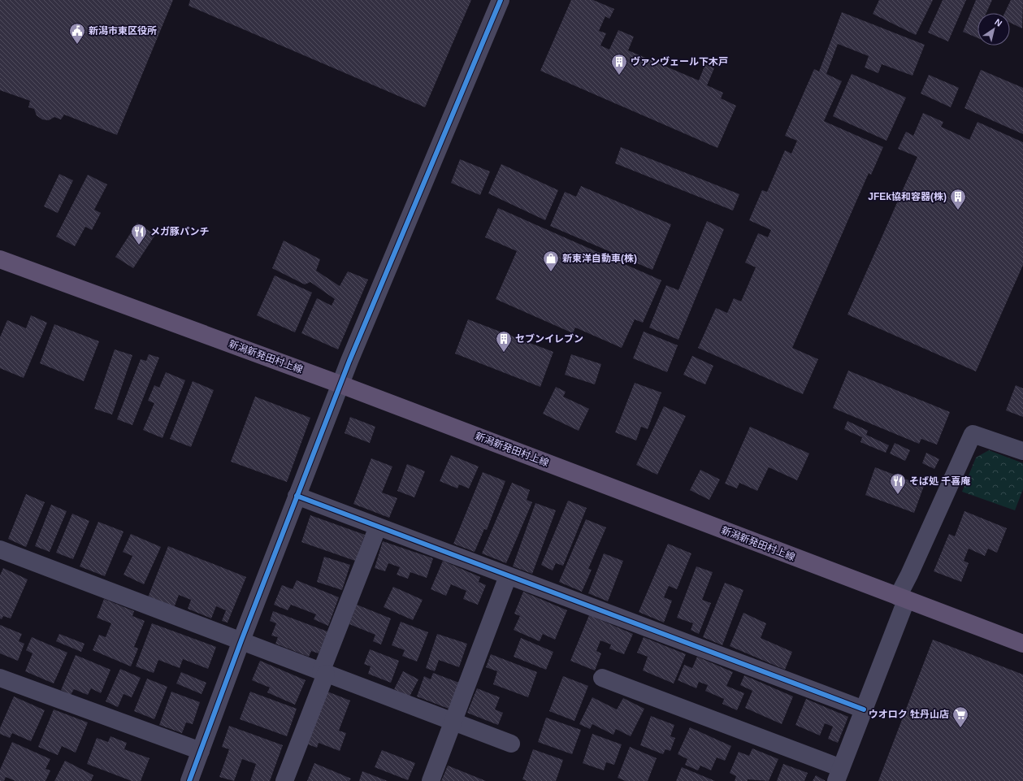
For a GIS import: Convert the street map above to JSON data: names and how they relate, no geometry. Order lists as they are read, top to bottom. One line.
{"streets":{"main road":["新潟新発田村上線"]},"places":{"public building":["新潟市東区役所"],"building":["ヴァンヴェール下木戸","JFEk協和容器(株)","セブンイレブン"],"restaurant":["メガ豚パンチ","そば処 千喜庵"],"shop":["新東洋自動車(株)"],"supermarket":["ウオロク 牡丹山店"]},"north":"top right"}
